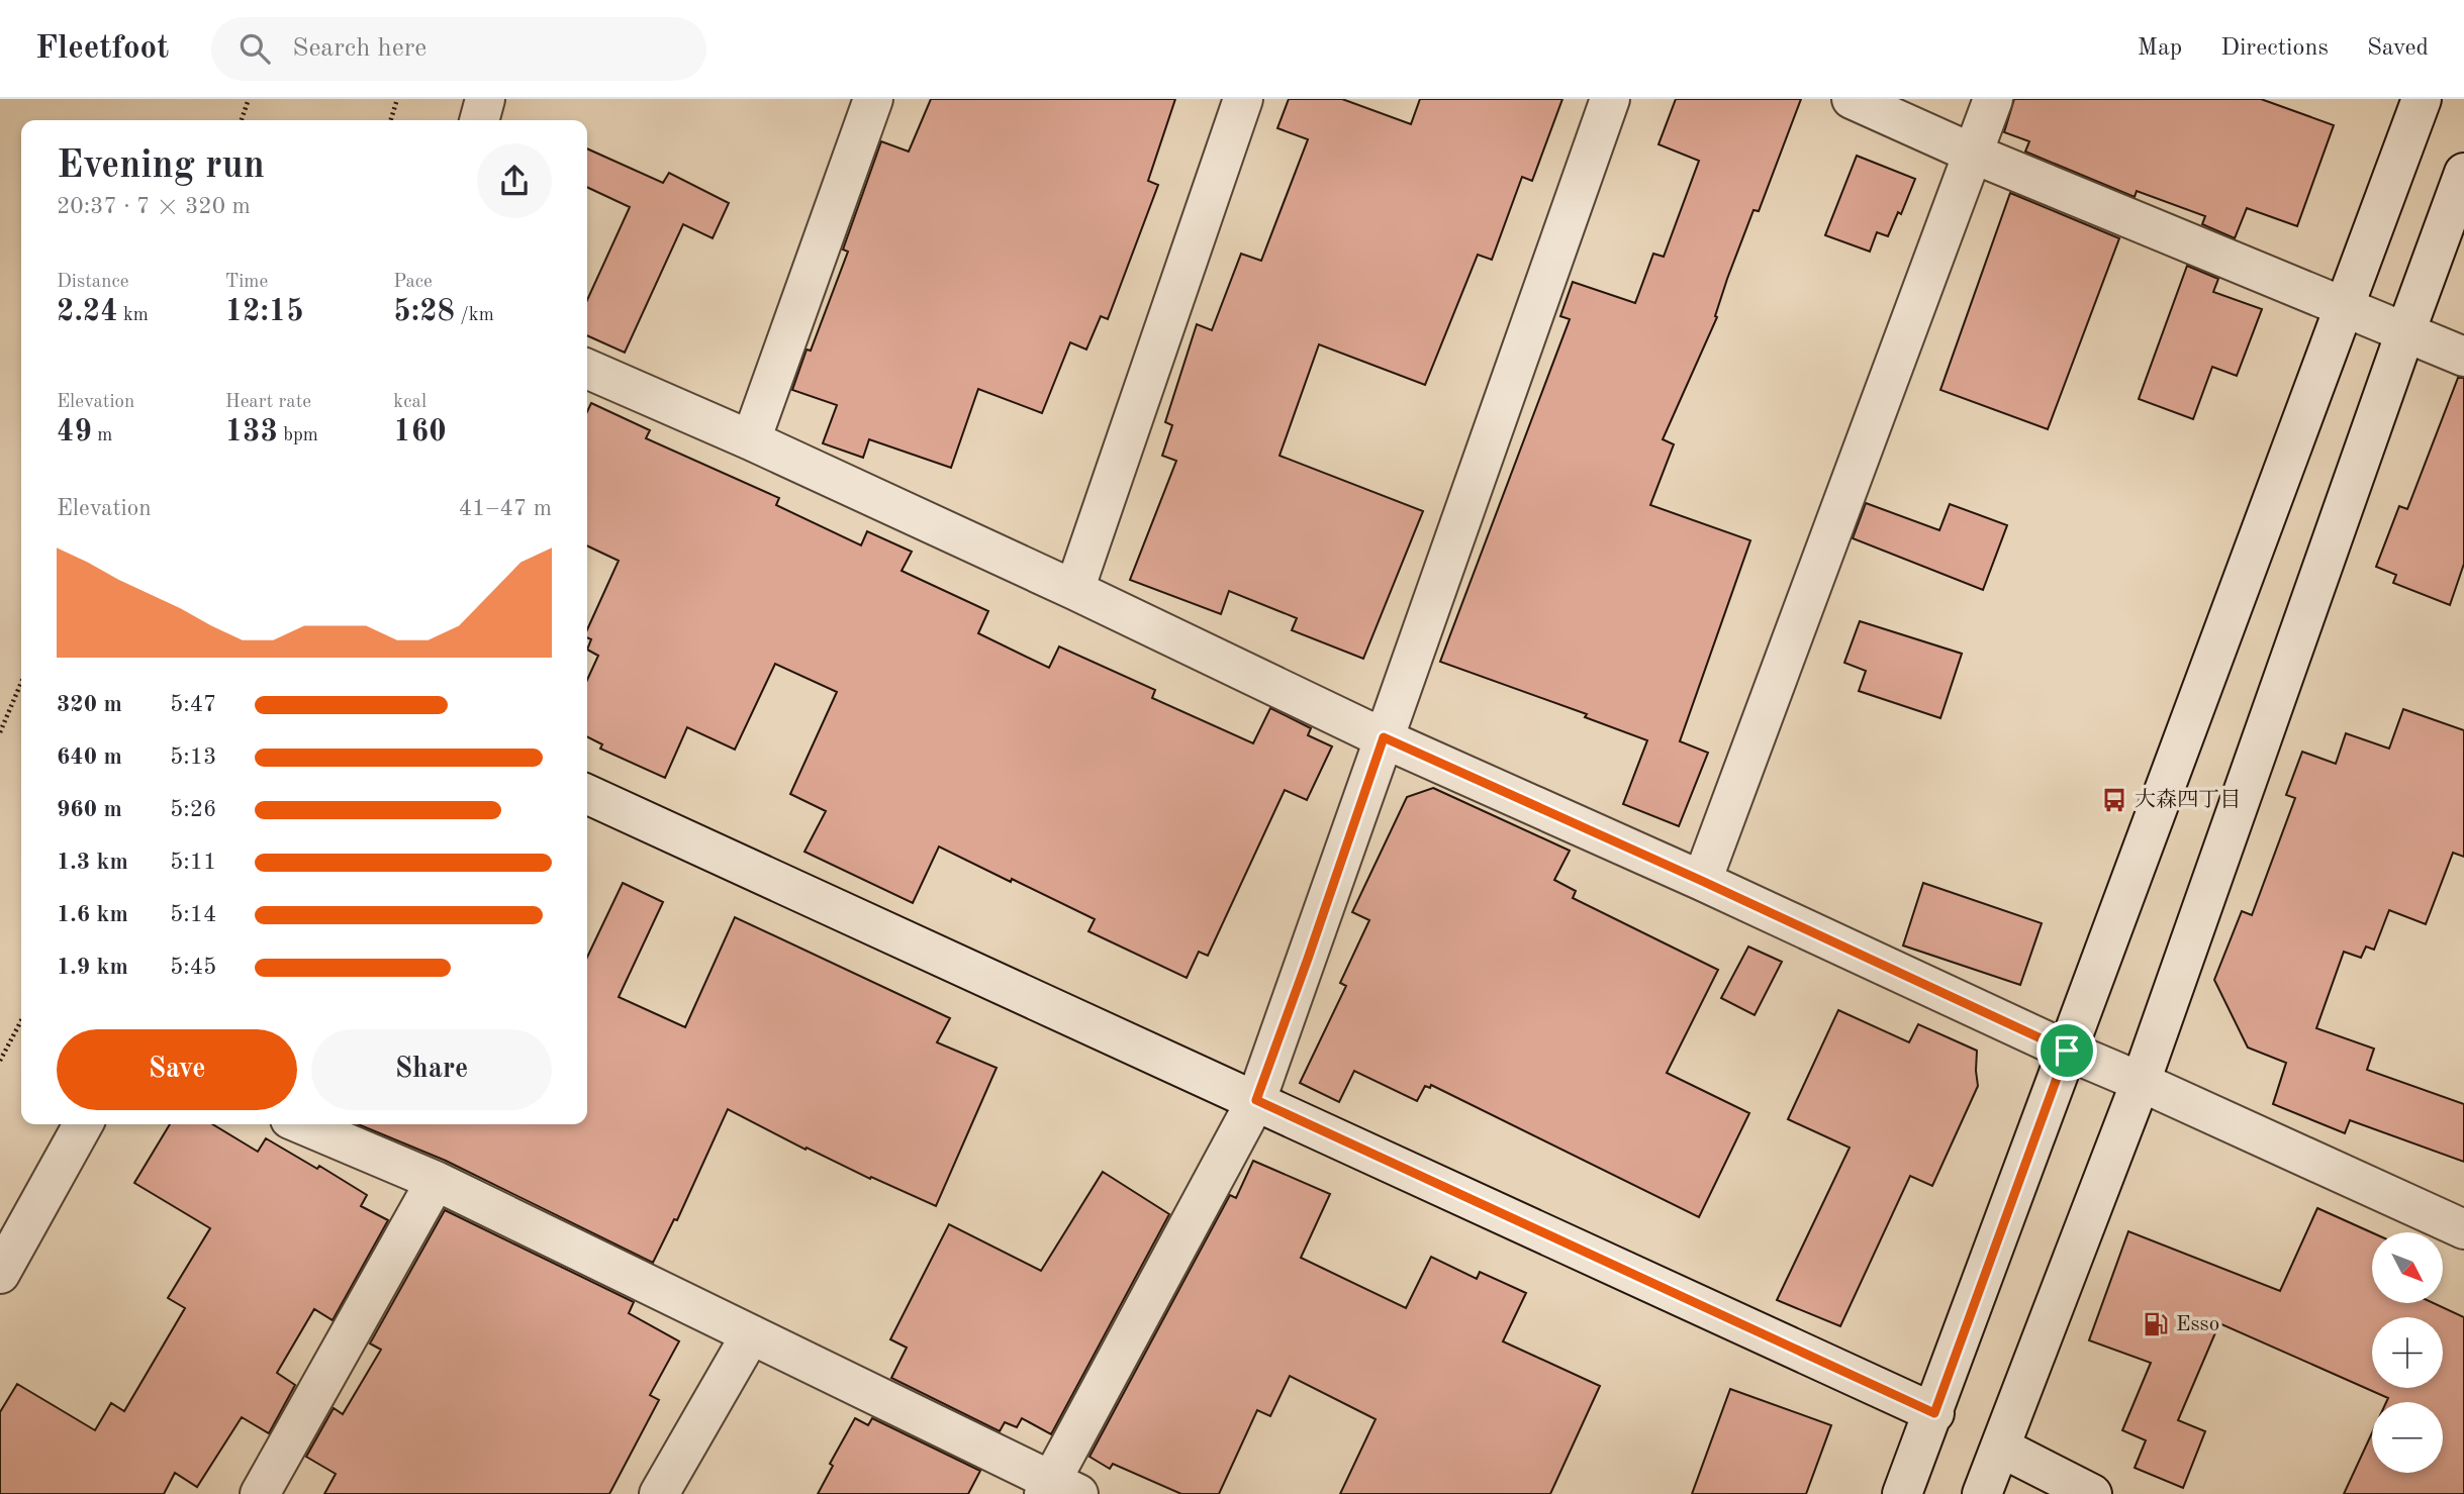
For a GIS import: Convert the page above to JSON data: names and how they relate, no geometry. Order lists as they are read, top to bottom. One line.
{"places":{"bus stop":["大森四丁目"],"fuel station":["Esso"]},"north":"bottom right","page":{"header":"Fleetfoot","search":"Search here","nav":["Map","Directions","Saved"],"heading":["Evening run","20:37 · 7 × 320 m"],"stats":[["Distance","2.24 km"],["Time","12:15"],["Pace","5:28 /km"],["Elevation","49 m"],["Heart rate","133 bpm"],["kcal","160"]],"chart":["Elevation","41–47 m"],"list":[{"name":"320 m","note":"5:47"},{"name":"640 m","note":"5:13"},{"name":"960 m","note":"5:26"},{"name":"1.3 km","note":"5:11"},{"name":"1.6 km","note":"5:14"},{"name":"1.9 km","note":"5:45"}],"buttons":["Save","Share"],"map_buttons":["+","−"]}}
